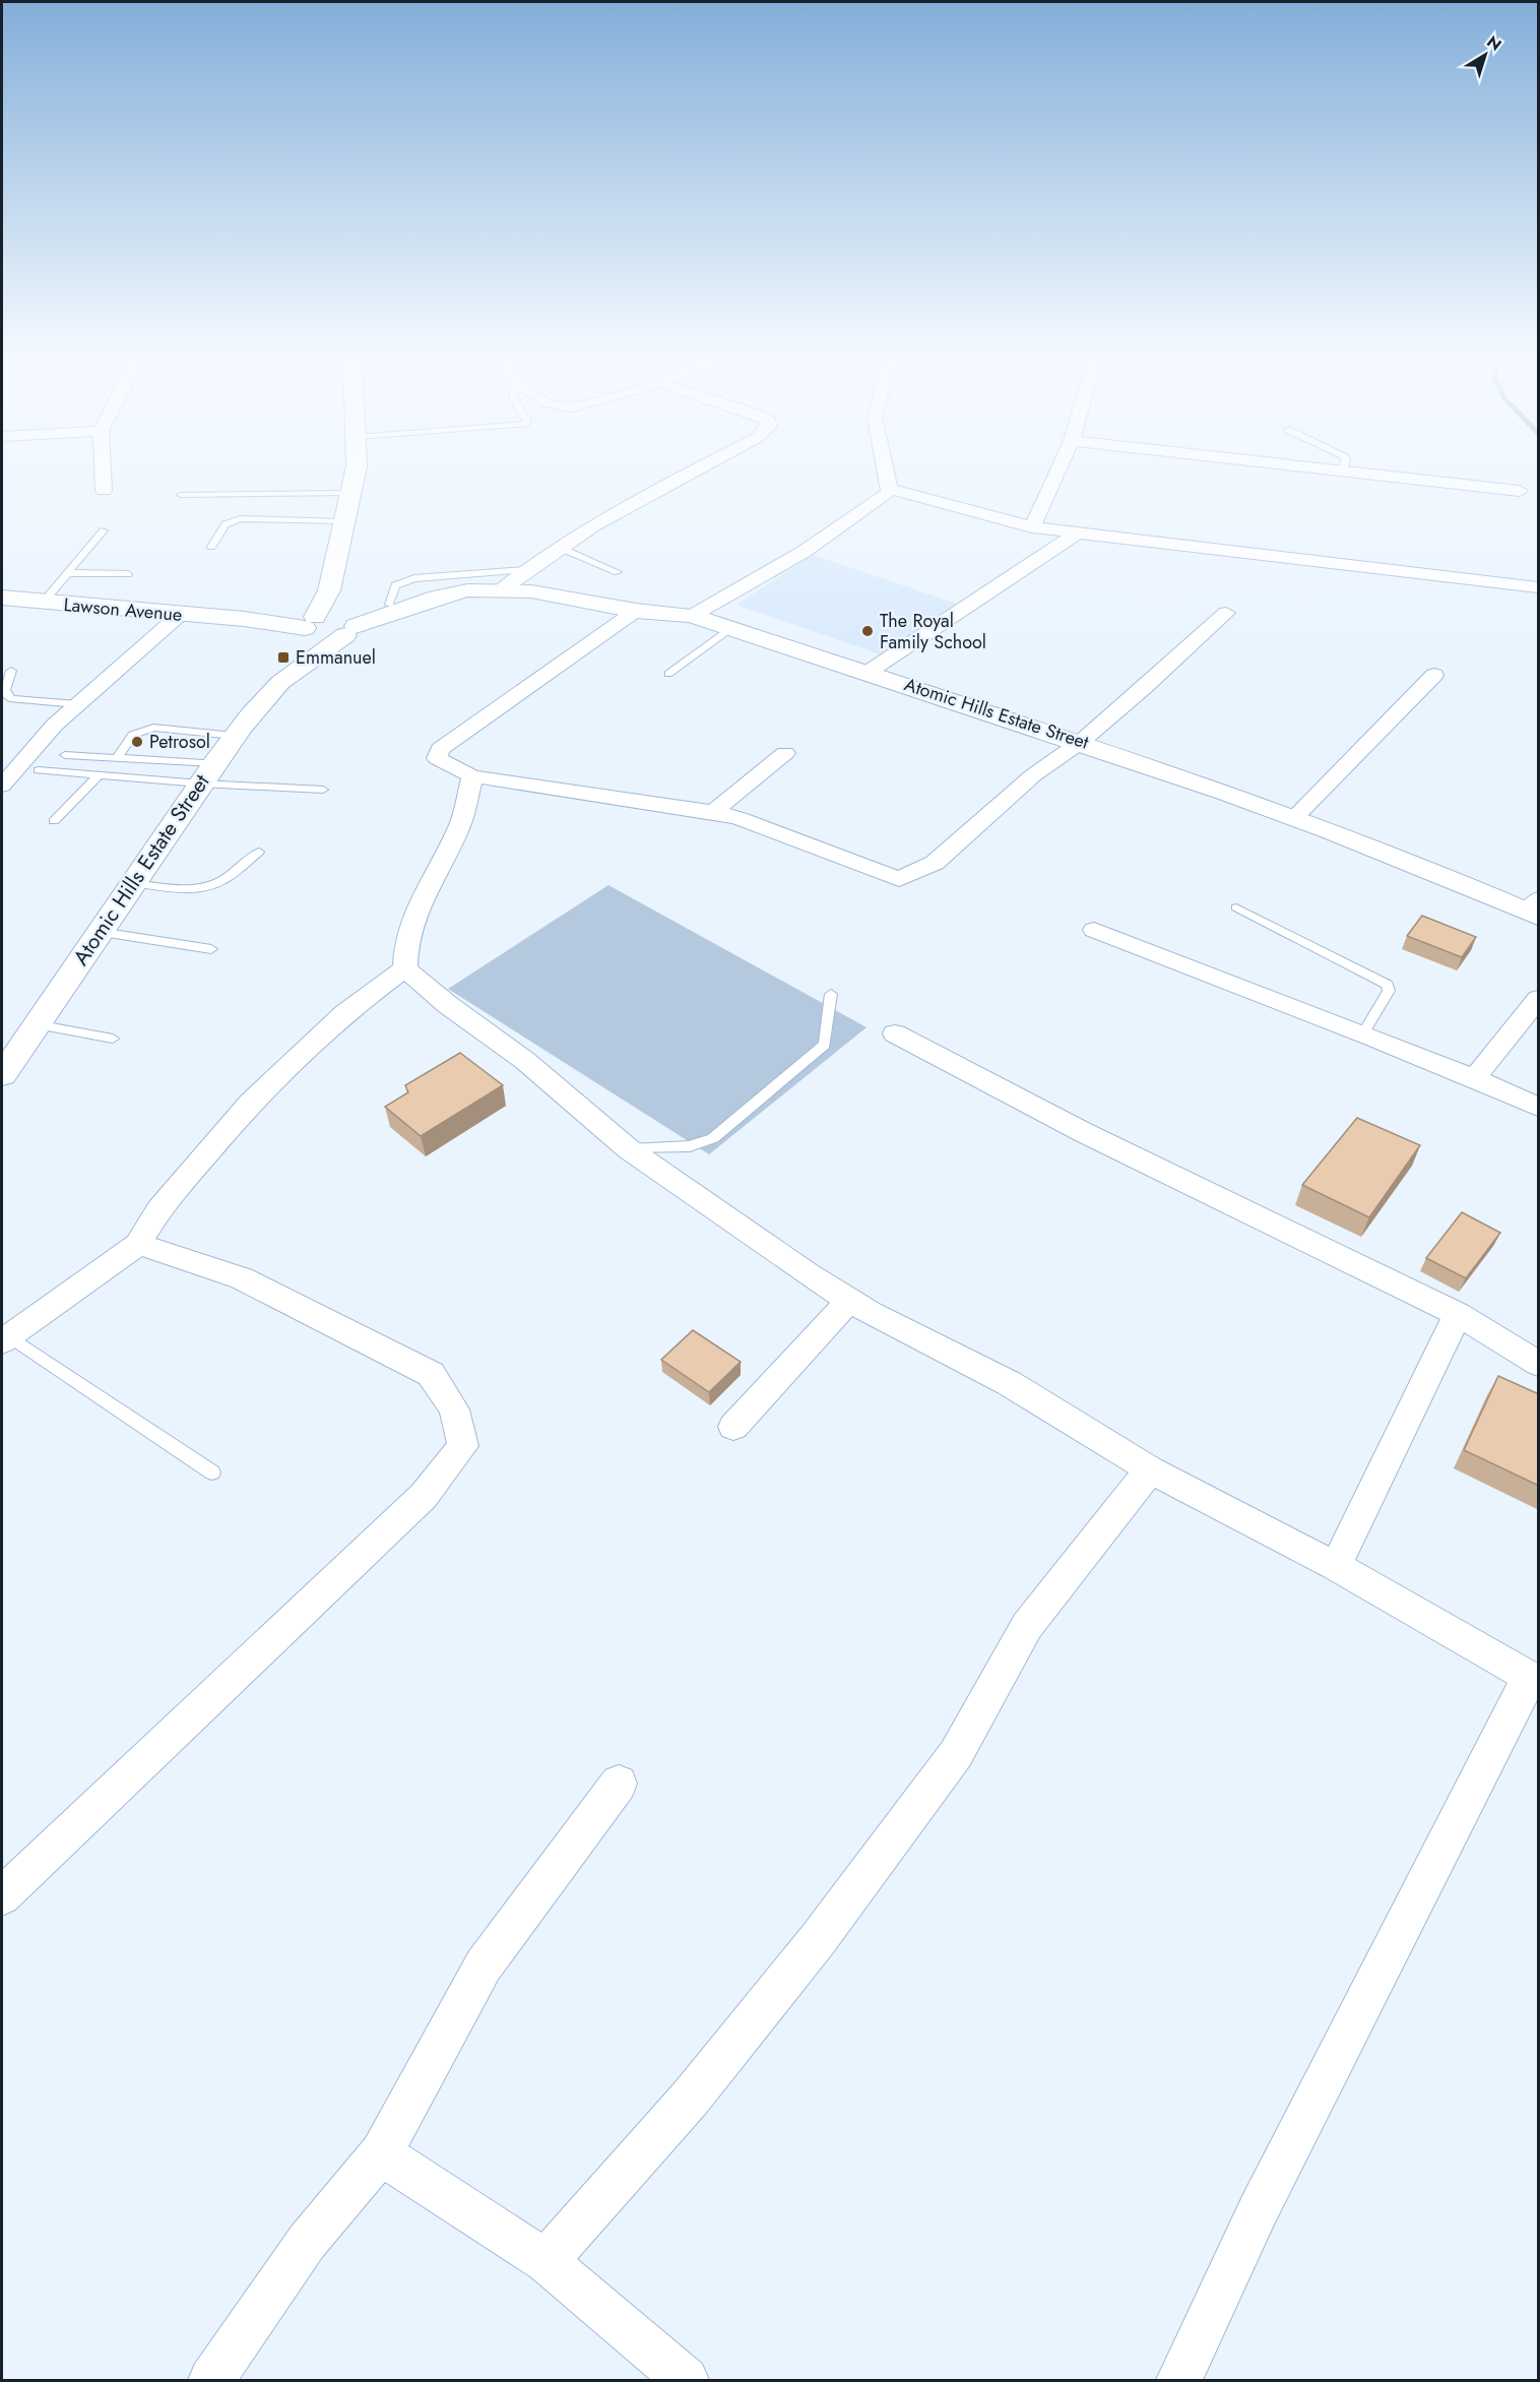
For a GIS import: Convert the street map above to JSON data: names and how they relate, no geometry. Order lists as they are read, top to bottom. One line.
{"streets":{"street":["Lawson Avenue","Atomic Hills Estate Street"]},"crossings":[["Lawson Avenue","Atomic Hills Estate Street"]],"places":{"other":["The Royal Family School","Petrosol"],"transit":["Emmanuel"]},"north":"top right"}
